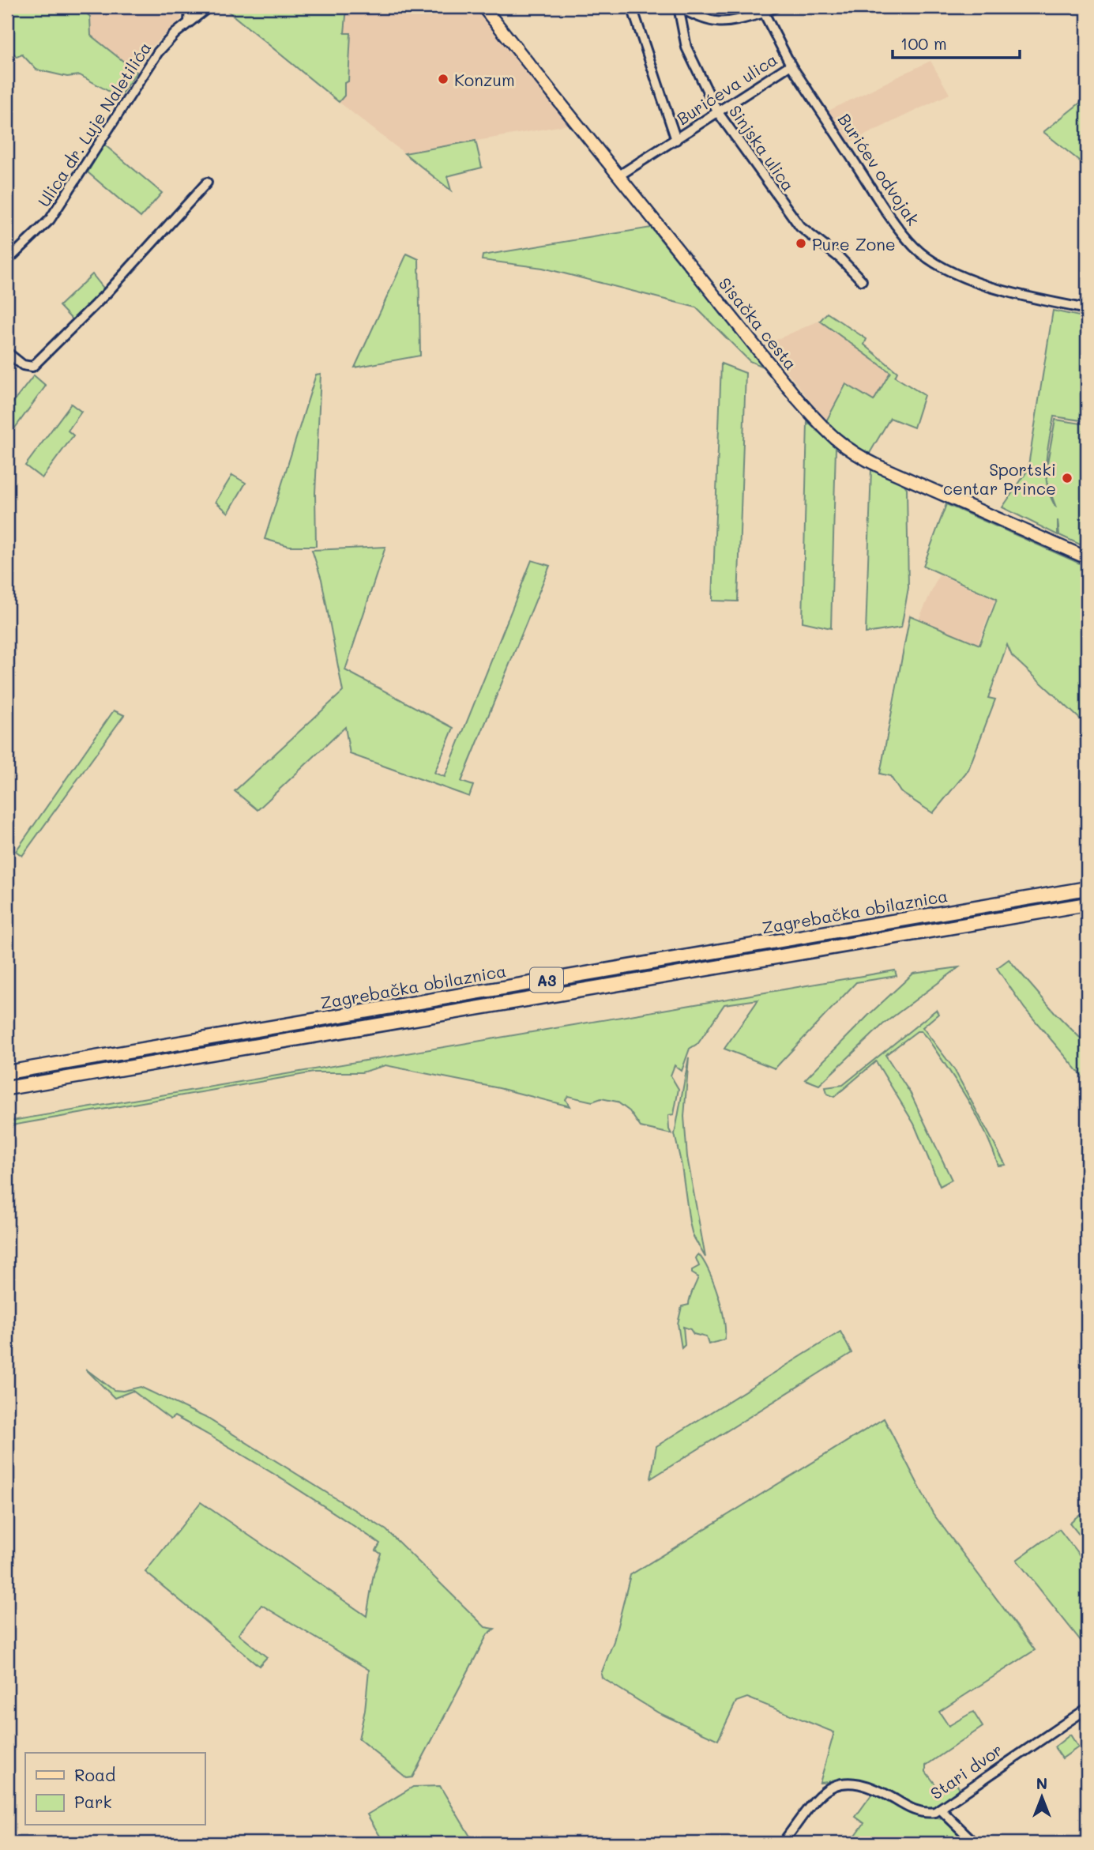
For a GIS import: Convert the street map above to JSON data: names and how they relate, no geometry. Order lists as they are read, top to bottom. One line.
{"streets":{"highway":["Zagrebačka obilaznica","A3"],"main road":["Sisačka cesta"],"street":["Burićeva ulica","Ulica dr. Luje Naletilića","Sinjska ulica","Burićev odvojak","Stari dvor"]},"crossings":[["Burićeva ulica","Sinjska ulica"],["Burićeva ulica","Burićev odvojak"],["Burićeva ulica","Sisačka cesta"]],"places":["Konzum","Pure Zone","Sportski centar Prince"],"legend":["Road","Park"],"scale_bar":"100 m","north":"top"}
